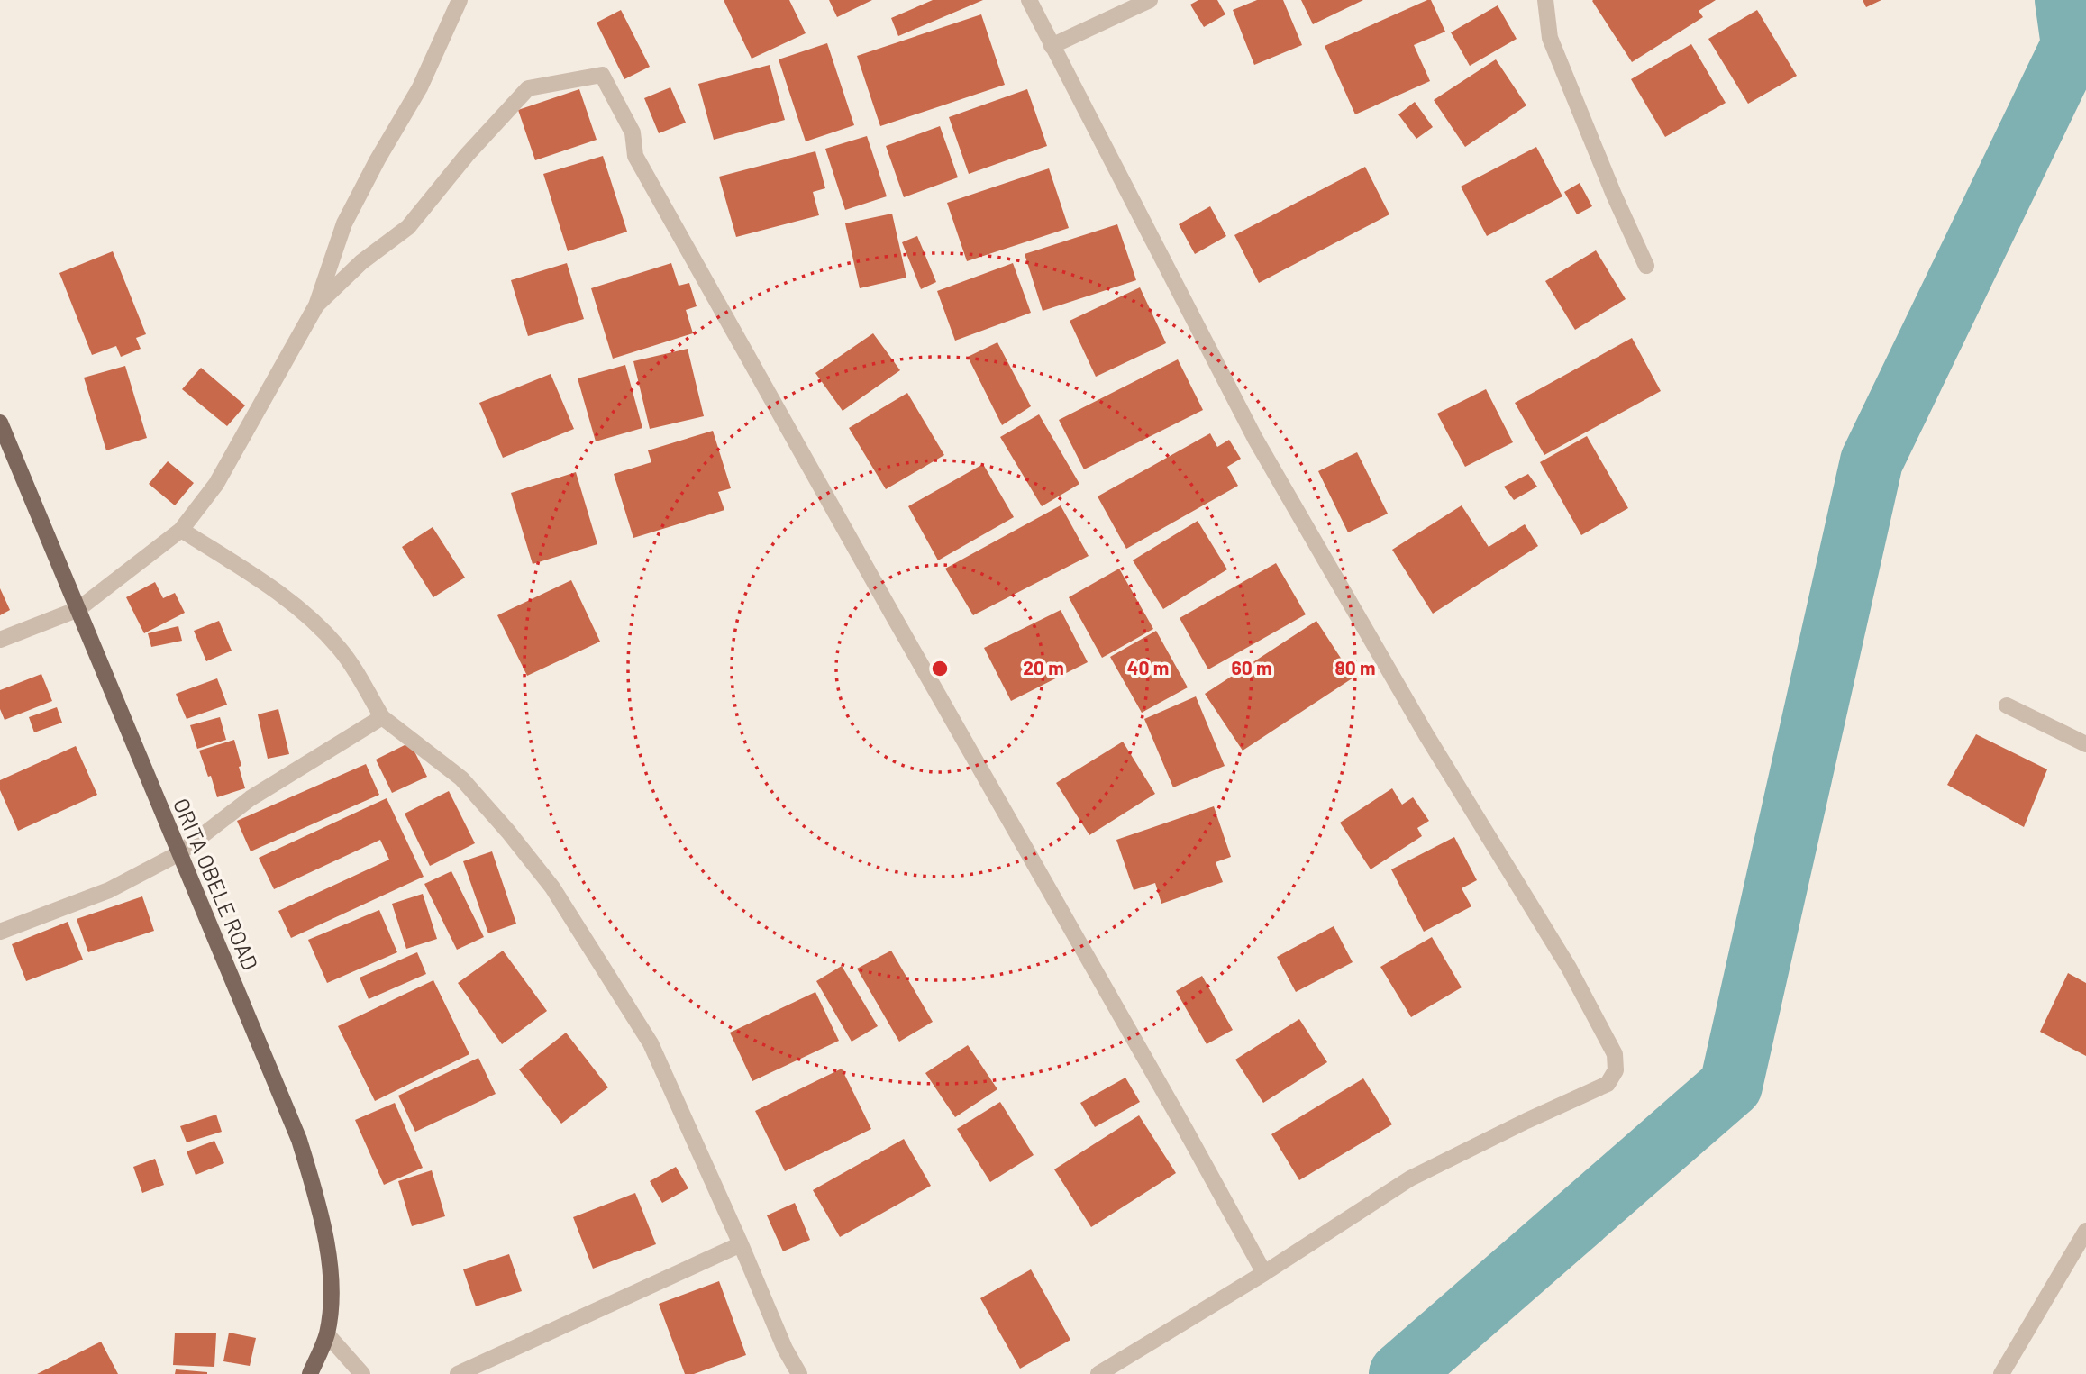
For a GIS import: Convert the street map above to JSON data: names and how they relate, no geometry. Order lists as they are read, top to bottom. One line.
{"streets":{"main road":["ORITA OBELE ROAD"]},"rings":["20 m","40 m","60 m","80 m"]}
